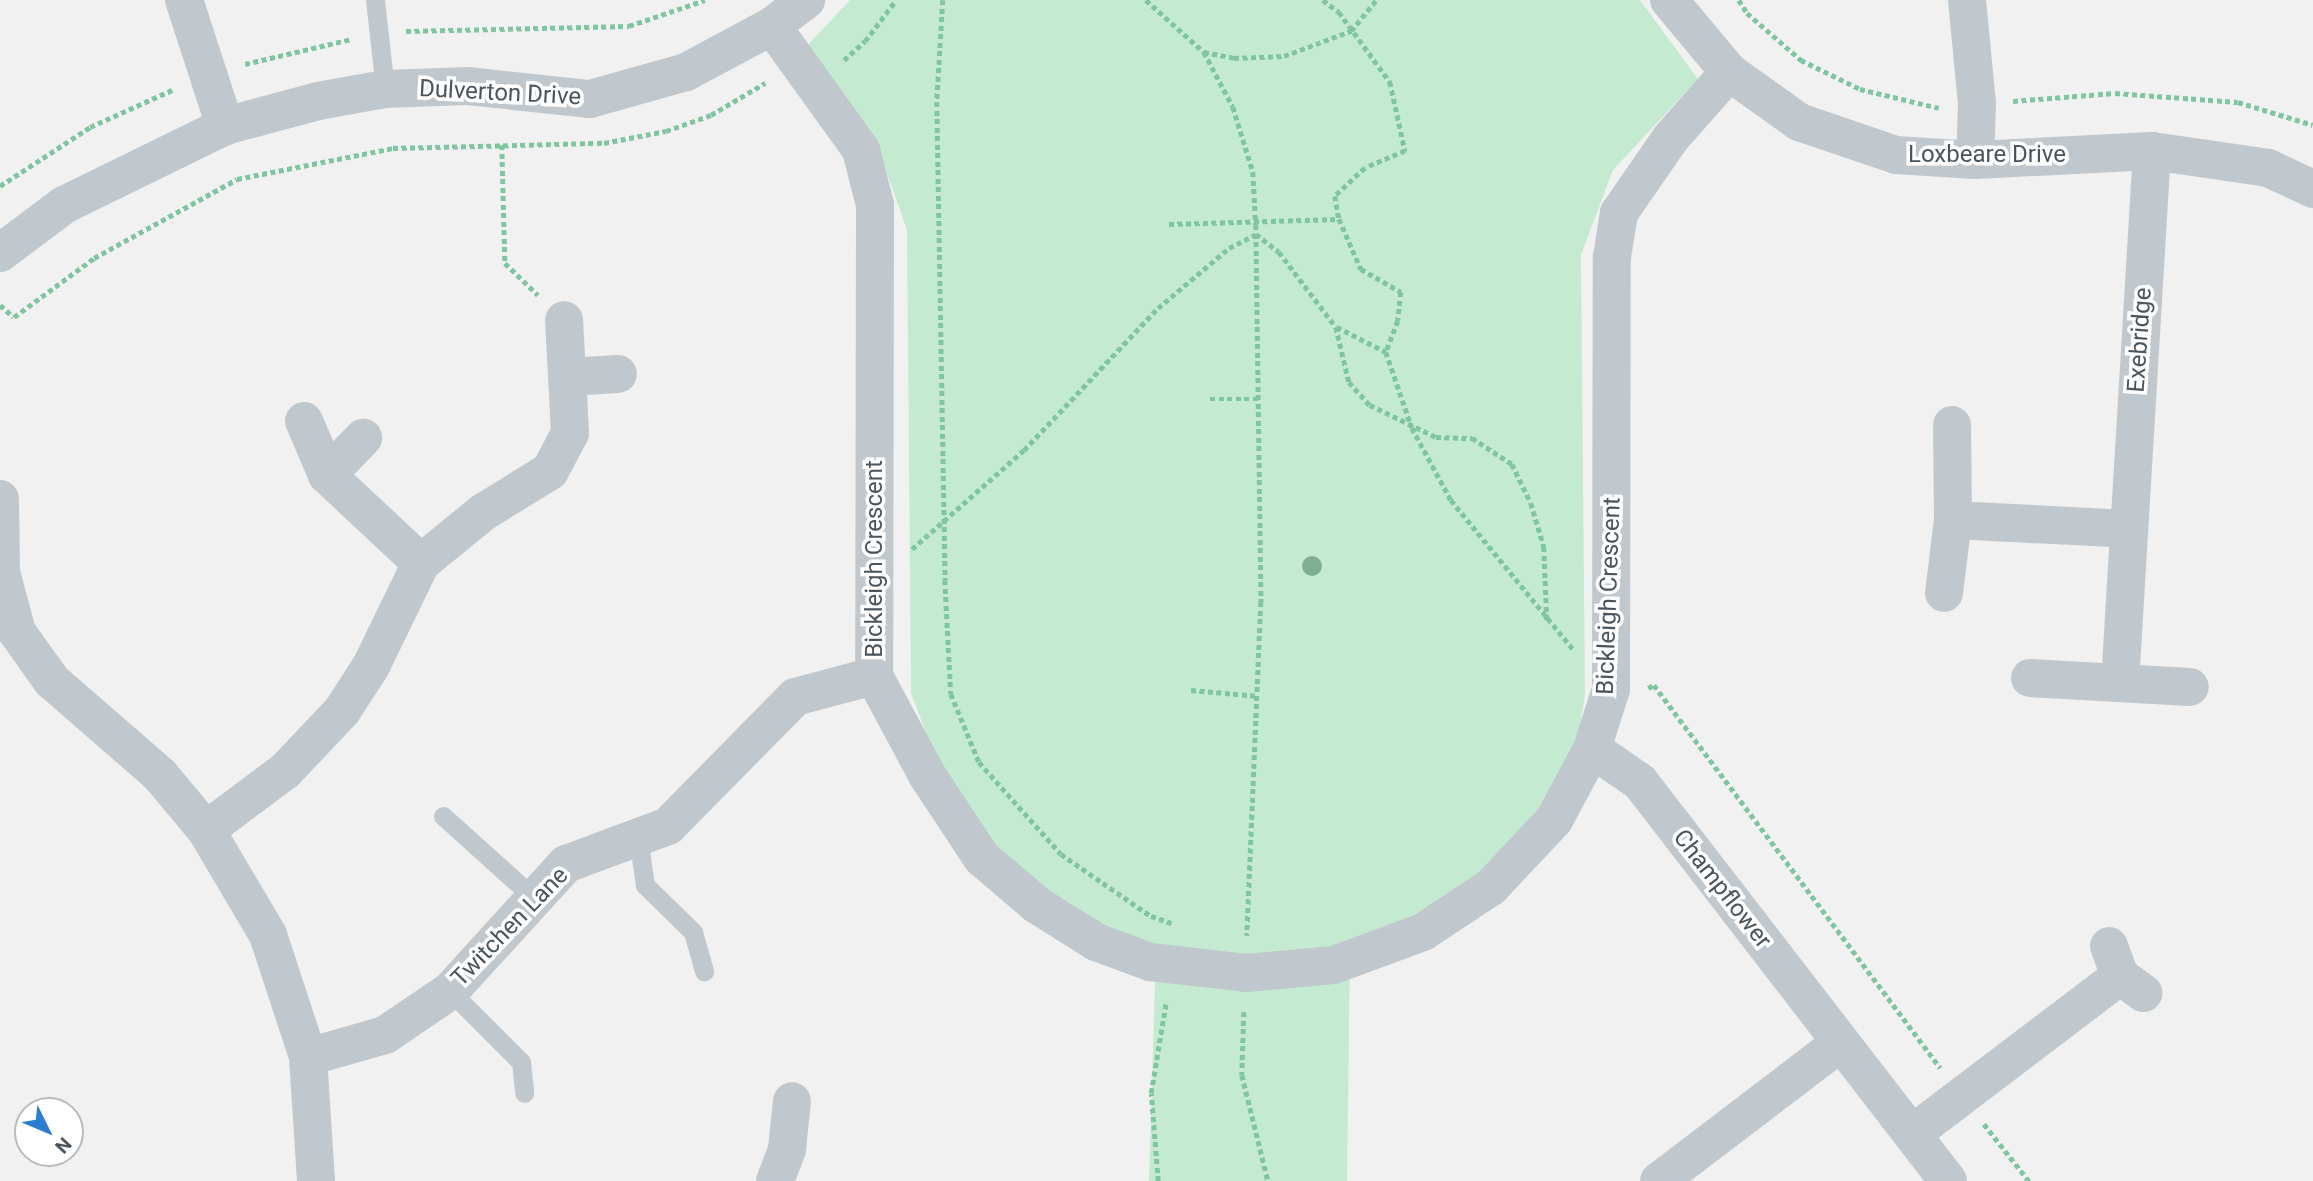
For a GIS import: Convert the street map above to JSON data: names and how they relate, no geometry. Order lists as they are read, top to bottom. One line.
{"streets":{"street":["Dulverton Drive","Loxbeare Drive","Exebridge","Bickleigh Crescent","Champflower","Twitchen Lane"]},"crossings":[["Dulverton Drive","Bickleigh Crescent"],["Loxbeare Drive","Exebridge"],["Loxbeare Drive","Bickleigh Crescent"],["Bickleigh Crescent","Champflower"],["Bickleigh Crescent","Twitchen Lane"]],"north":"bottom right"}
